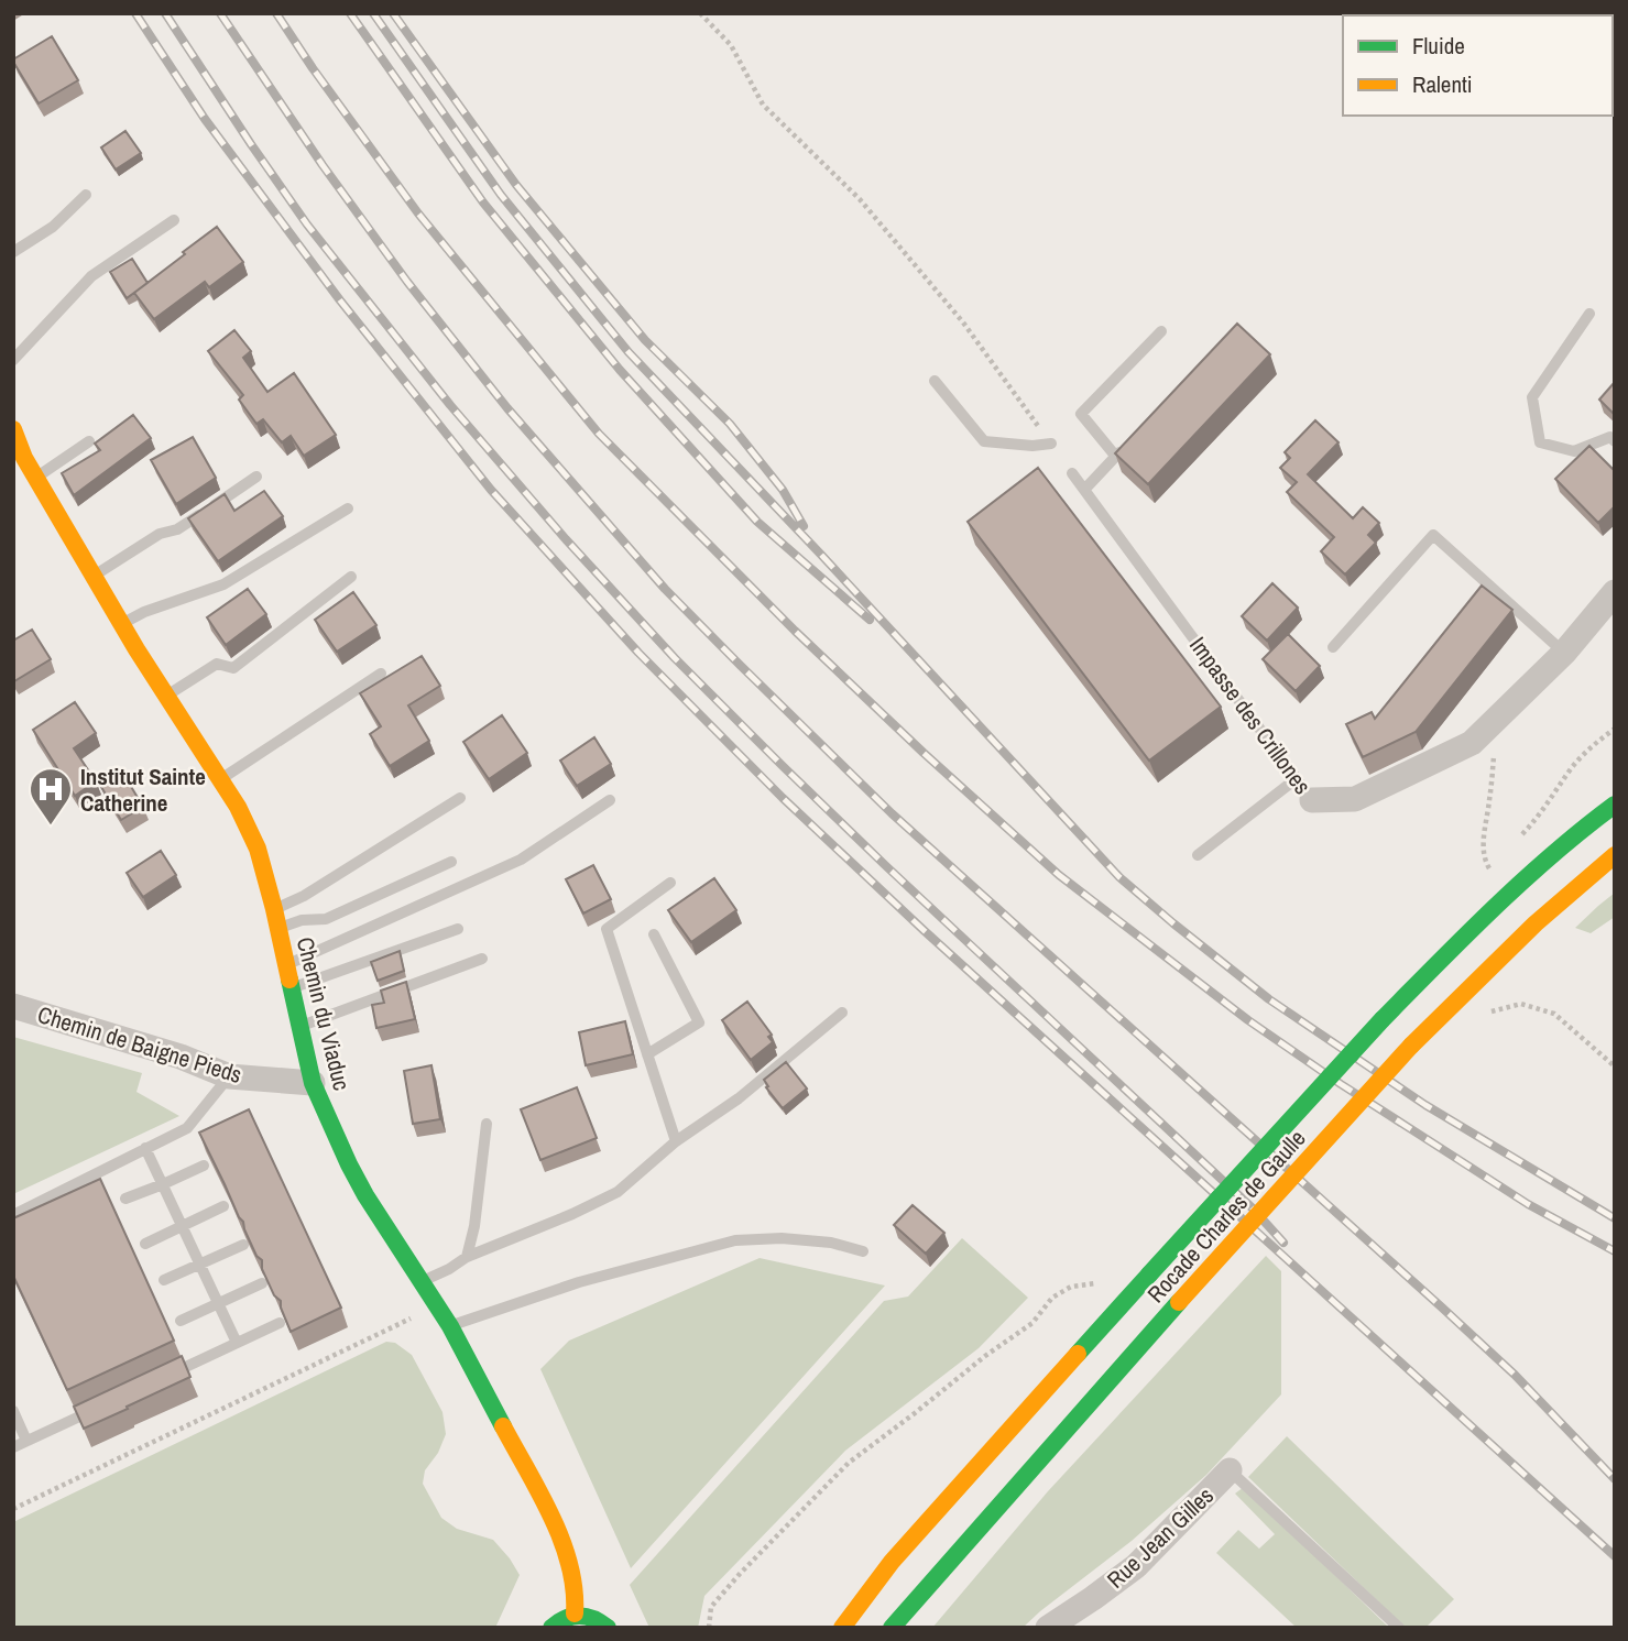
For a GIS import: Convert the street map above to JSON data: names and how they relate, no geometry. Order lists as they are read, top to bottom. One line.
{"streets":{"main road":["Chemin du Viaduc","Rocade Charles de Gaulle"],"street":["Impasse des Crillones","Chemin de Baigne Pieds","Rue Jean Gilles"]},"crossings":[["Chemin du Viaduc","Chemin de Baigne Pieds"]],"places":{"hospital":["Institut Sainte Catherine"]},"legend":["Fluide","Ralenti"]}
